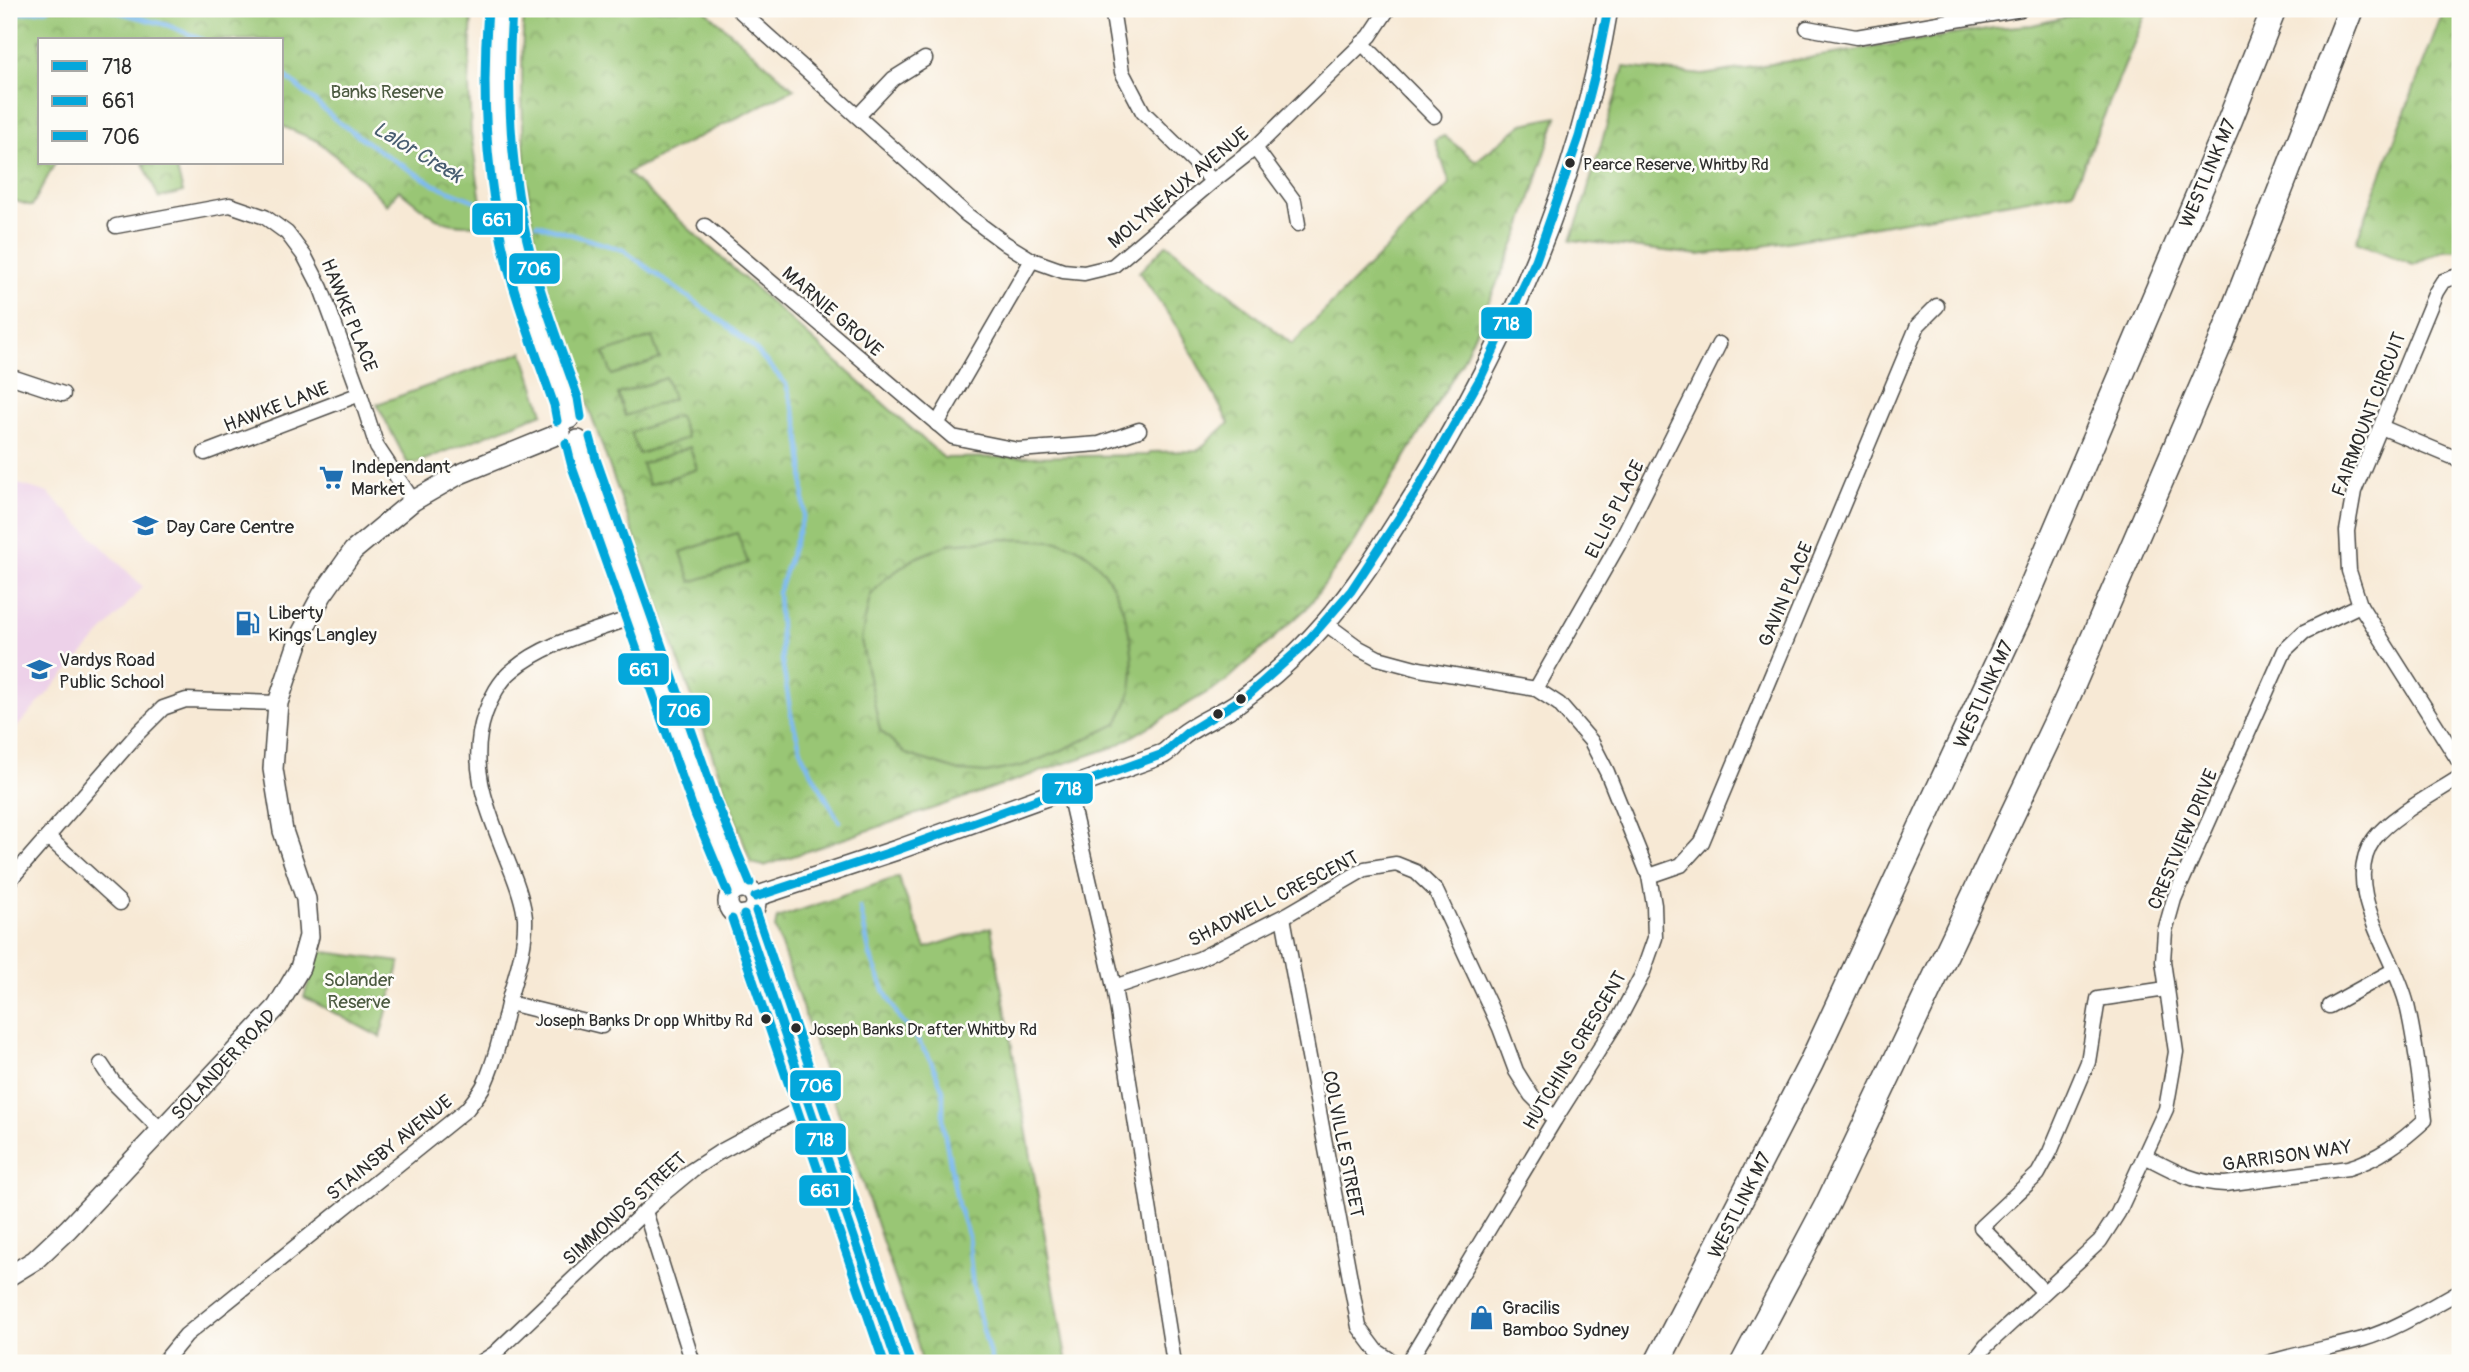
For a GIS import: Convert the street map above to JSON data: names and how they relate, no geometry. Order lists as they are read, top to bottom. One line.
{"streets":{"highway":["WESTLINK M7"],"street":["MOLYNEAUX AVENUE","MARNIE GROVE","HAWKE PLACE","HAWKE LANE","FAIRMOUNT CIRCUIT","ELLIS PLACE","GAVIN PLACE","CRESTVIEW DRIVE","SHADWELL CRESCENT","HUTCHINS CRESCENT","SOLANDER ROAD","COLVILLE STREET","STAINSBY AVENUE","GARRISON WAY","SIMMONDS STREET"]},"crossings":[["HAWKE PLACE","HAWKE LANE"],["HAWKE PLACE","SOLANDER ROAD"],["FAIRMOUNT CIRCUIT","CRESTVIEW DRIVE"],["ELLIS PLACE","HUTCHINS CRESCENT"],["GAVIN PLACE","HUTCHINS CRESCENT"],["CRESTVIEW DRIVE","GARRISON WAY"],["SHADWELL CRESCENT","HUTCHINS CRESCENT"],["SHADWELL CRESCENT","COLVILLE STREET"]],"water":["Lalor Creek"],"parks":["Banks Reserve","Solander Reserve"],"places":{"other":["Pearce Reserve, Whitby Rd","Joseph Banks Dr opp Whitby Rd","Joseph Banks Dr after Whitby Rd"],"supermarket":["Independant Market"],"school or university":["Day Care Centre","Vardys Road Public School"],"fuel station":["Liberty Kings Langley"],"shop":["Gracilis Bamboo Sydney"]},"lines":["transit line 718","transit line 661","transit line 706"],"legend":["718","661","706"]}
